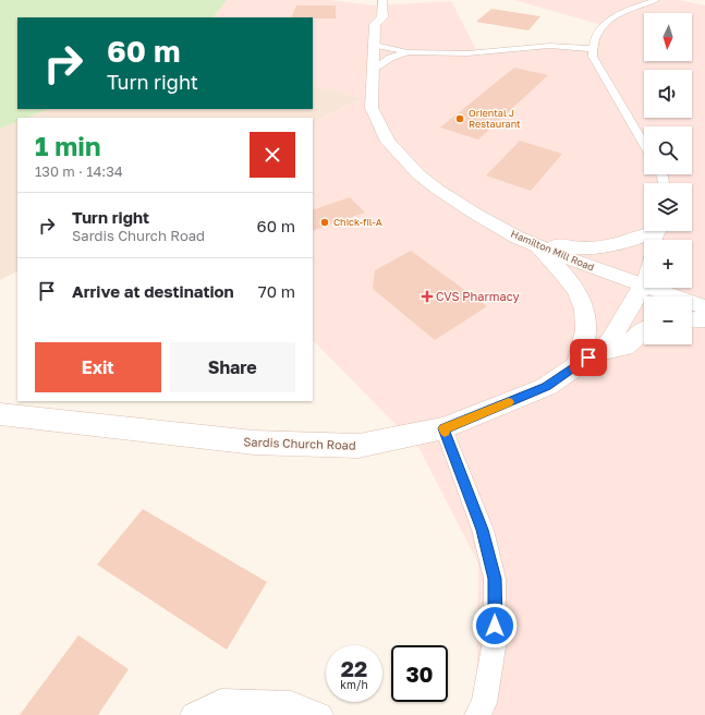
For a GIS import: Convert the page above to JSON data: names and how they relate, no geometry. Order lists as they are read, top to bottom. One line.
{"streets":{"main road":["Hamilton Mill Road","Sardis Church Road"]},"crossings":[["Hamilton Mill Road","Sardis Church Road"]],"places":{"other":["Oriental J Restaurant","Chick-fil-A"],"health":["CVS Pharmacy"]},"north":"bottom","page":{"map_buttons":["+","−"],"turn":["60 m","Turn right"],"heading":["1 min","130 m · 14:34"],"list":[{"name":"Turn right","note":"Sardis Church Road","value":"60 m"},{"name":"Arrive at destination","value":"70 m"}],"buttons":["Exit","Share"],"speed":"22 km/h","limit":"30"}}
